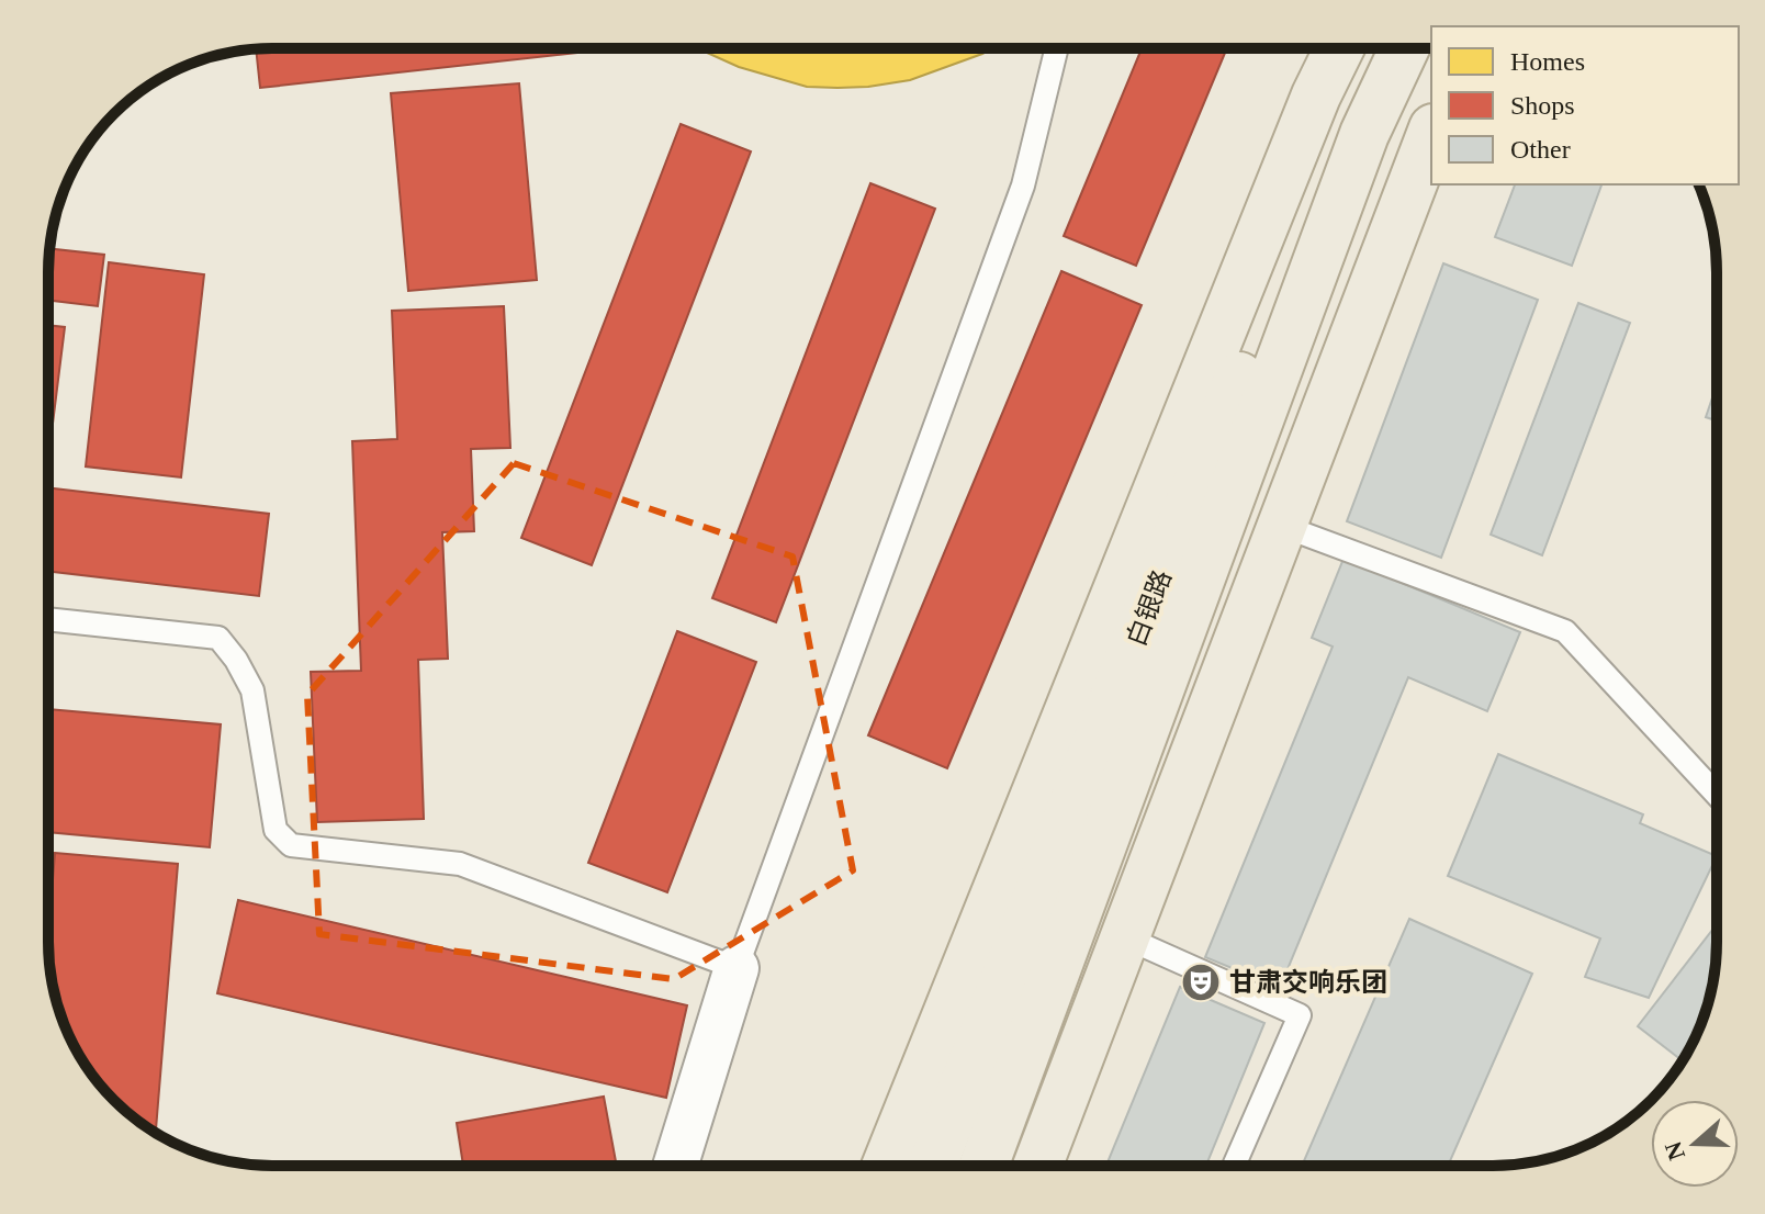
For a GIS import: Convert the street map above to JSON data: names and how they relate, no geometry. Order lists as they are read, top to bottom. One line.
{"streets":{"main road":["白银路"]},"places":{"theatre":["甘肃交响乐团"]},"legend":["Homes","Shops","Other"],"north":"left"}
